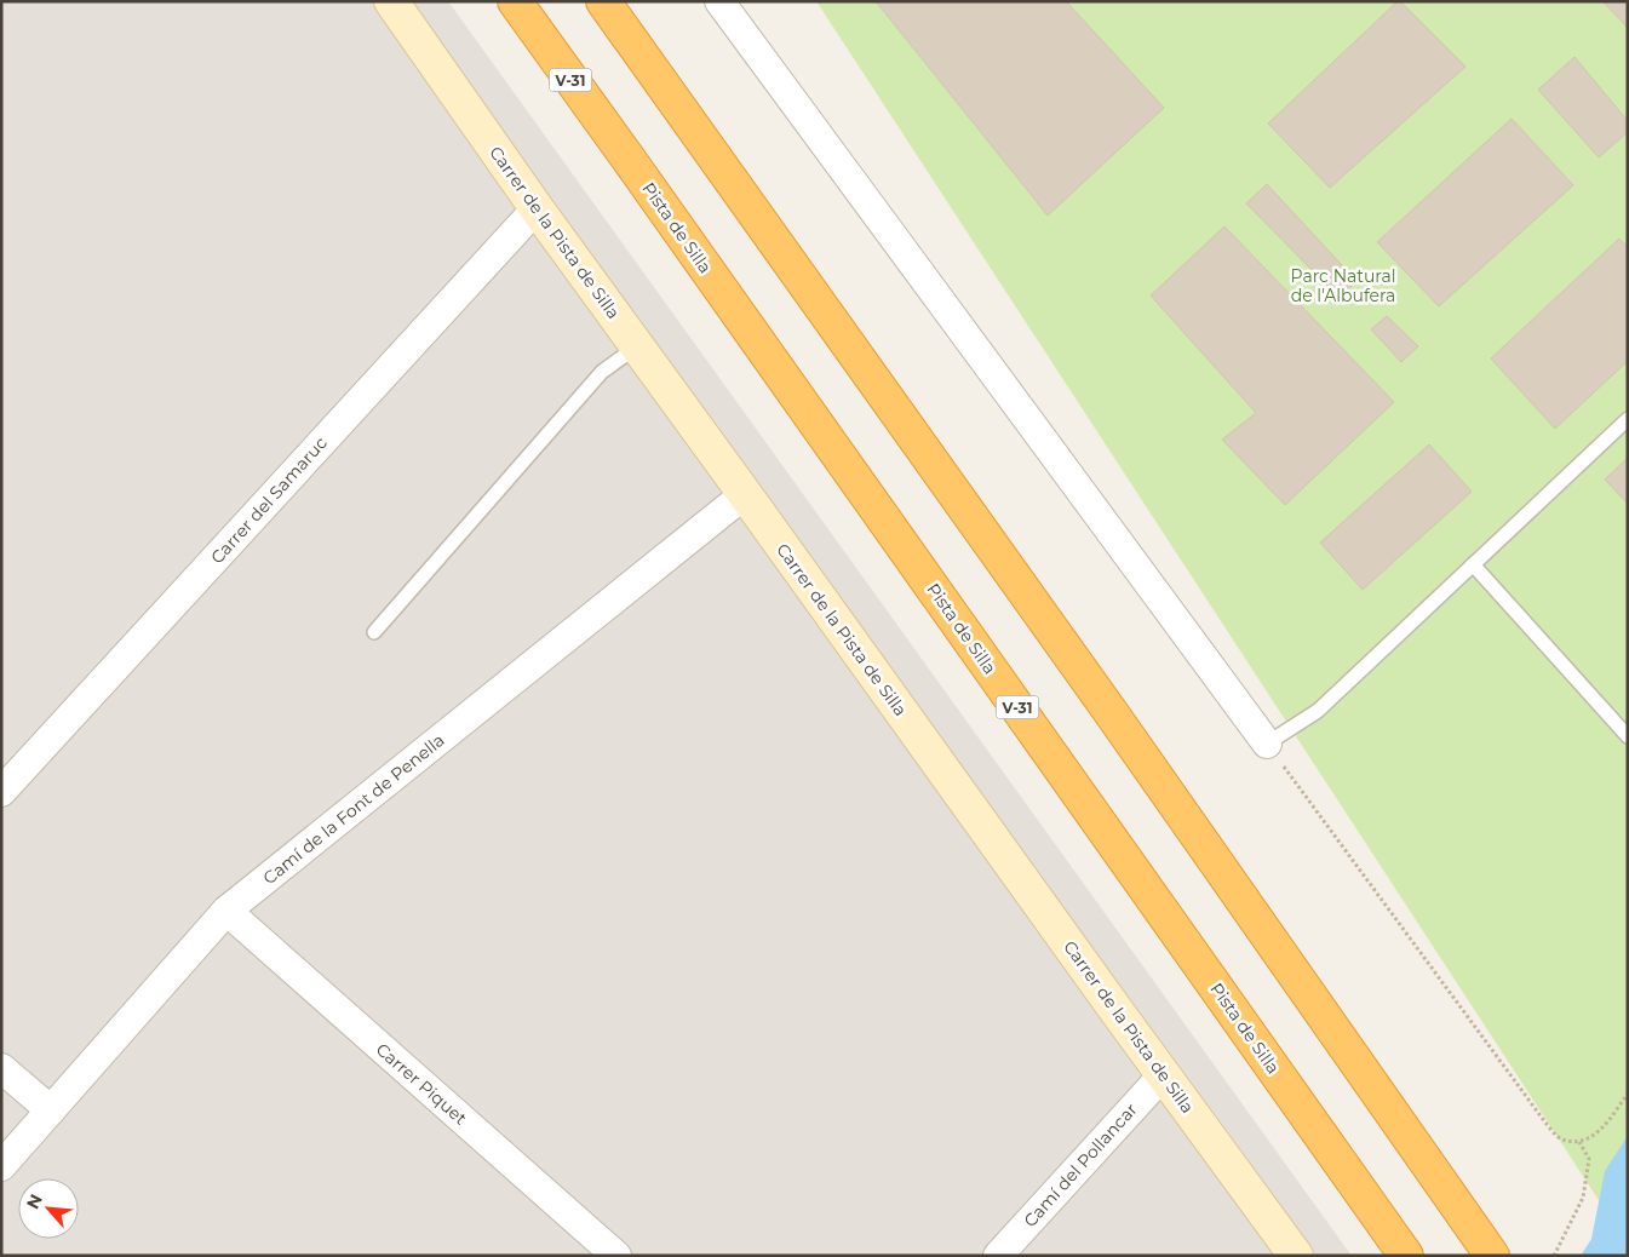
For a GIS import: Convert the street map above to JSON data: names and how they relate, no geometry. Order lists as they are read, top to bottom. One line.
{"streets":{"highway":["V-31","Pista de Silla"],"street":["Carrer de la Pista de Silla","Carrer del Samaruc","Camí de la Font de Penella","Carrer Piquet","Camí del Pollancar"]},"crossings":[["Carrer de la Pista de Silla","Carrer del Samaruc"],["Carrer de la Pista de Silla","Camí de la Font de Penella"],["Carrer de la Pista de Silla","Camí del Pollancar"],["Camí de la Font de Penella","Carrer Piquet"]],"parks":["Parc Natural de l'Albufera"],"north":"top left"}
